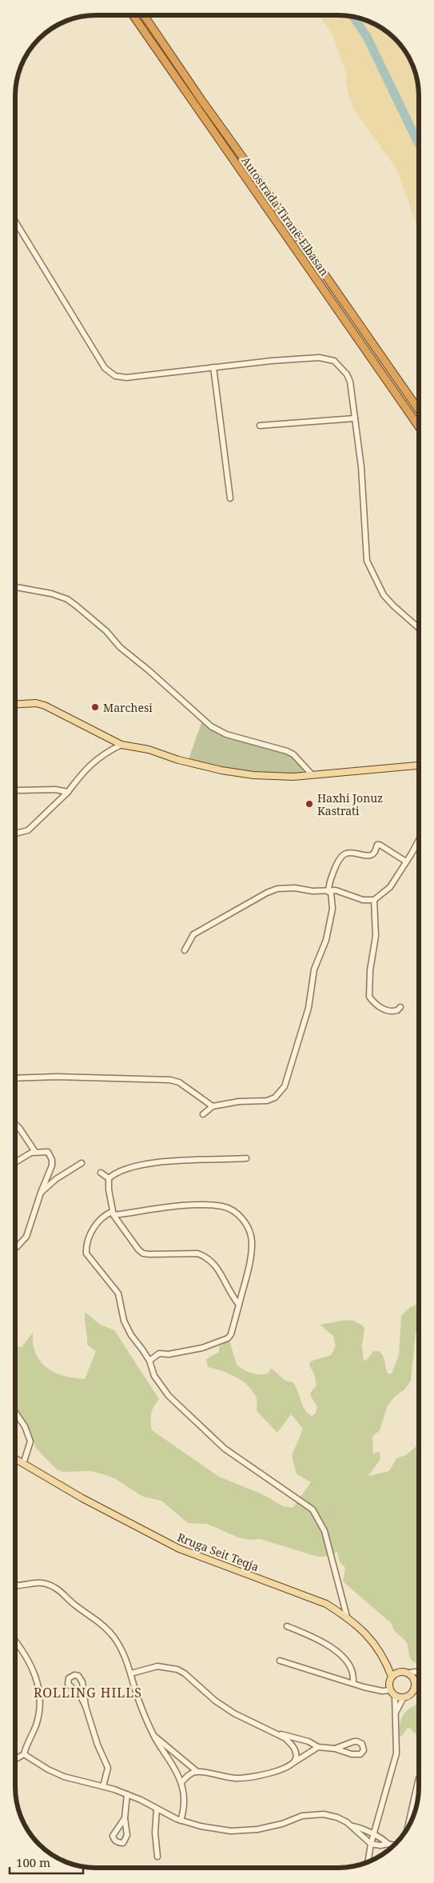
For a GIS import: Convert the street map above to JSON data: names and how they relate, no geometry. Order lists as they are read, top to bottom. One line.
{"streets":{"highway":["Autostrada Tiranë-Elbasan"],"main road":["Rruga Seit Teqja"]},"districts":["ROLLING HILLS"],"places":["Marchesi","Haxhi Jonuz Kastrati"],"scale_bar":"100 m"}
